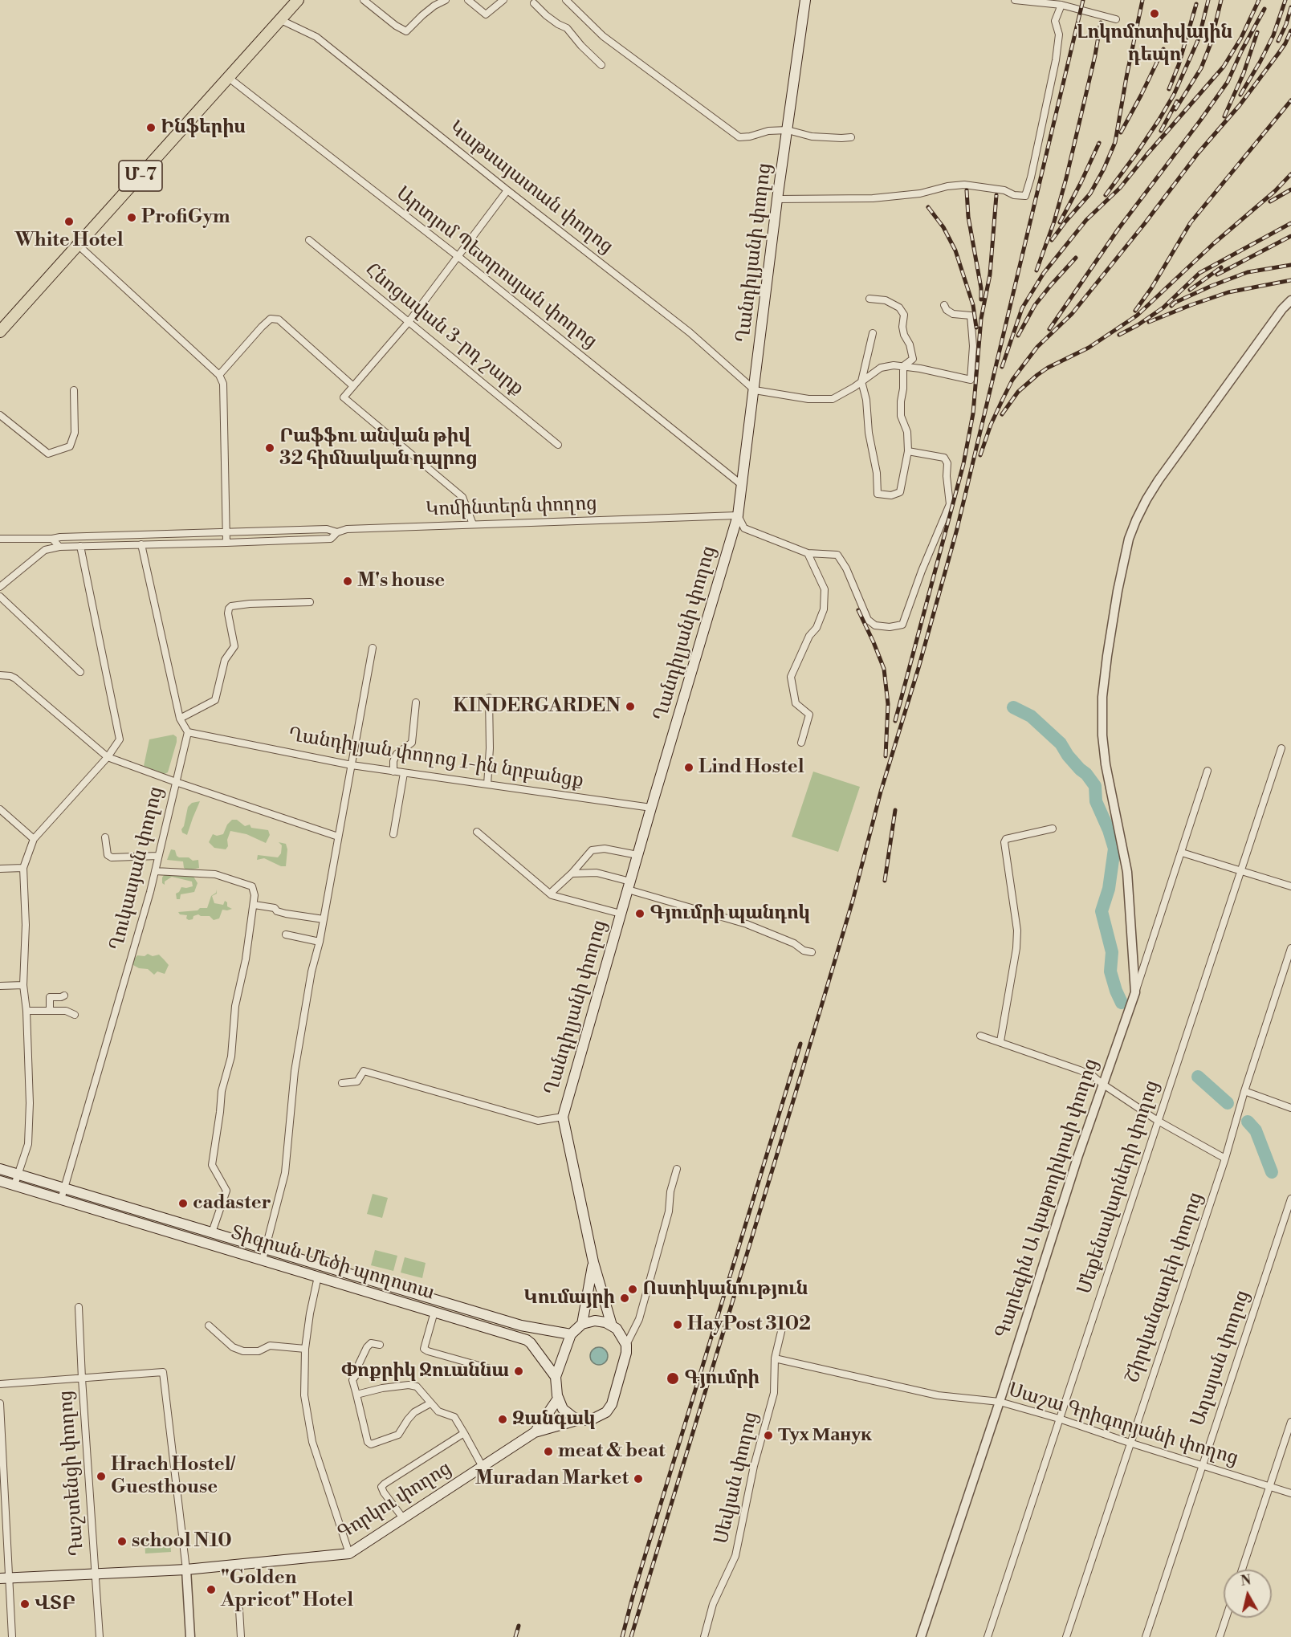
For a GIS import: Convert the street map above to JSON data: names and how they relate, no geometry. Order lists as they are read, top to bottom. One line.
{"streets":{"highway":["Մ-7"],"main road":["Ղանդիլյանի փողոց","Տիգրան Մեծի պողոտա","Գորկու փողոց"],"street":["Կաթսայատան փողոց","Արտյոմ Պետրոսյան փողոց","Հնոցավան 3-րդ շարք","Կոմինտերն փողոց","Ղանդիլյան փողոց 1-ին նրբանցք","Ղուկասյան փողոց","Մեքենավարների փողոց","Գարեգին Ա կաթողիկոսի փողոց","Շիրվանզադեի փողոց","Աղայան փողոց","Սաշա Գրիգորյանի փողոց","Դաշտենցի փողոց","Սեվյան փողոց"]},"crossings":[["Մ-7","Կաթսայատան փողոց"],["Մ-7","Արտյոմ Պետրոսյան փողոց"],["Կաթսայատան փողոց","Ղանդիլյանի փողոց"],["Ղանդիլյանի փողոց","Արտյոմ Պետրոսյան փողոց"],["Ղանդիլյանի փողոց","Կոմինտերն փողոց"],["Ղանդիլյանի փողոց","Ղանդիլյան փողոց 1-ին նրբանցք"],["Ղանդիլյանի փողոց","Տիգրան Մեծի պողոտա"],["Ղանդիլյանի փողոց","Գորկու փողոց"],["Ղանդիլյան փողոց 1-ին նրբանցք","Ղուկասյան փողոց"],["Ղուկասյան փողոց","Տիգրան Մեծի պողոտա"],["Մեքենավարների փողոց","Սաշա Գրիգորյանի փողոց"],["Գարեգին Ա կաթողիկոսի փողոց","Սաշա Գրիգորյանի փողոց"],["Տիգրան Մեծի պողոտա","Գորկու փողոց"],["Շիրվանզադեի փողոց","Սաշա Գրիգորյանի փողոց"],["Աղայան փողոց","Սաշա Գրիգորյանի փողոց"],["Սաշա Գրիգորյանի փողոց","Սեվյան փողոց"],["Դաշտենցի փողոց","Գորկու փողոց"]],"places":["Լոկոմոտիվային դեպո","Ինֆերիս","ProfiGym","White Hotel","Րաֆֆու անվան թիվ 32 հիմնական դպրոց","M's house","KINDERGARDEN","Lind Hostel","Գյումրի պանդոկ","cadaster","Ոստիկանություն","Կումայրի","HayPost 3102","Փոքրիկ Ջուաննա","Գյումրի","Զանգակ","Тух Манук","meat & beat","Hrach Hostel/ Guesthouse","Muradan Market","school N10","\"Golden Apricot\" Hotel","ՎՏԲ"],"north":"top"}
